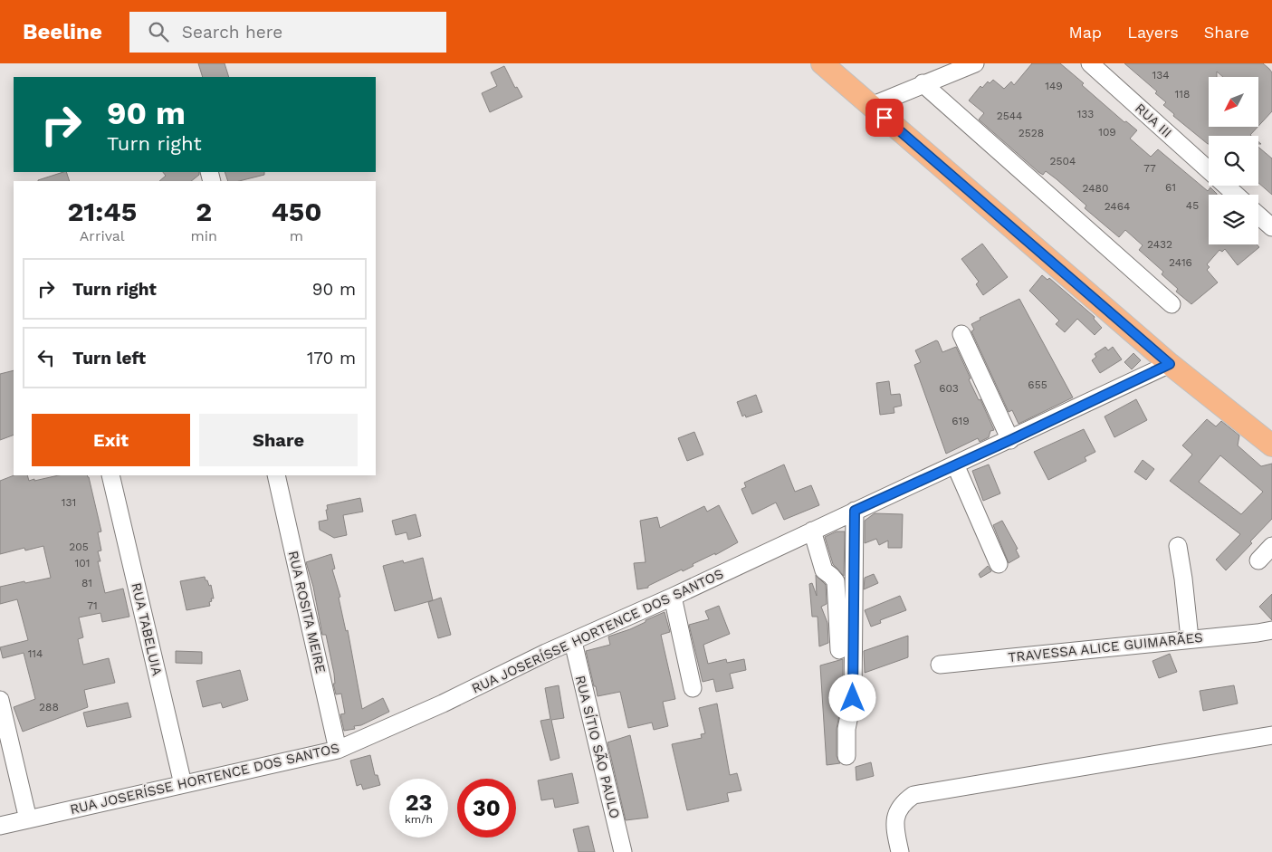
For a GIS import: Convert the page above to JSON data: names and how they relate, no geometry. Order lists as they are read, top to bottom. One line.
{"streets":{"street":["RUA III","RUA ROSITA MEIRE","RUA TABELUIA","RUA JOSERÍSSE HORTENCE DOS SANTOS","TRAVESSA ALICE GUIMARÃES","RUA SÍTIO SÃO PAULO"]},"crossings":[["RUA ROSITA MEIRE","RUA JOSERÍSSE HORTENCE DOS SANTOS"],["RUA TABELUIA","RUA JOSERÍSSE HORTENCE DOS SANTOS"],["RUA JOSERÍSSE HORTENCE DOS SANTOS","RUA SÍTIO SÃO PAULO"]],"house_numbers":["134","149","118","133","2544","109","2528","2504","77","61","2480","45","2464","2432","2416","655","603","619","131","205","101","81","71","114","288"],"north":"bottom left","page":{"header":"Beeline","search":"Search here","nav":["Map","Layers","Share"],"turn":["90 m","Turn right"],"eta":["21:45","Arrival","2","min","450","m"],"list":[{"name":"Turn right","value":"90 m"},{"name":"Turn left","value":"170 m"}],"buttons":["Exit","Share"],"speed":"23 km/h","limit":"30"}}
